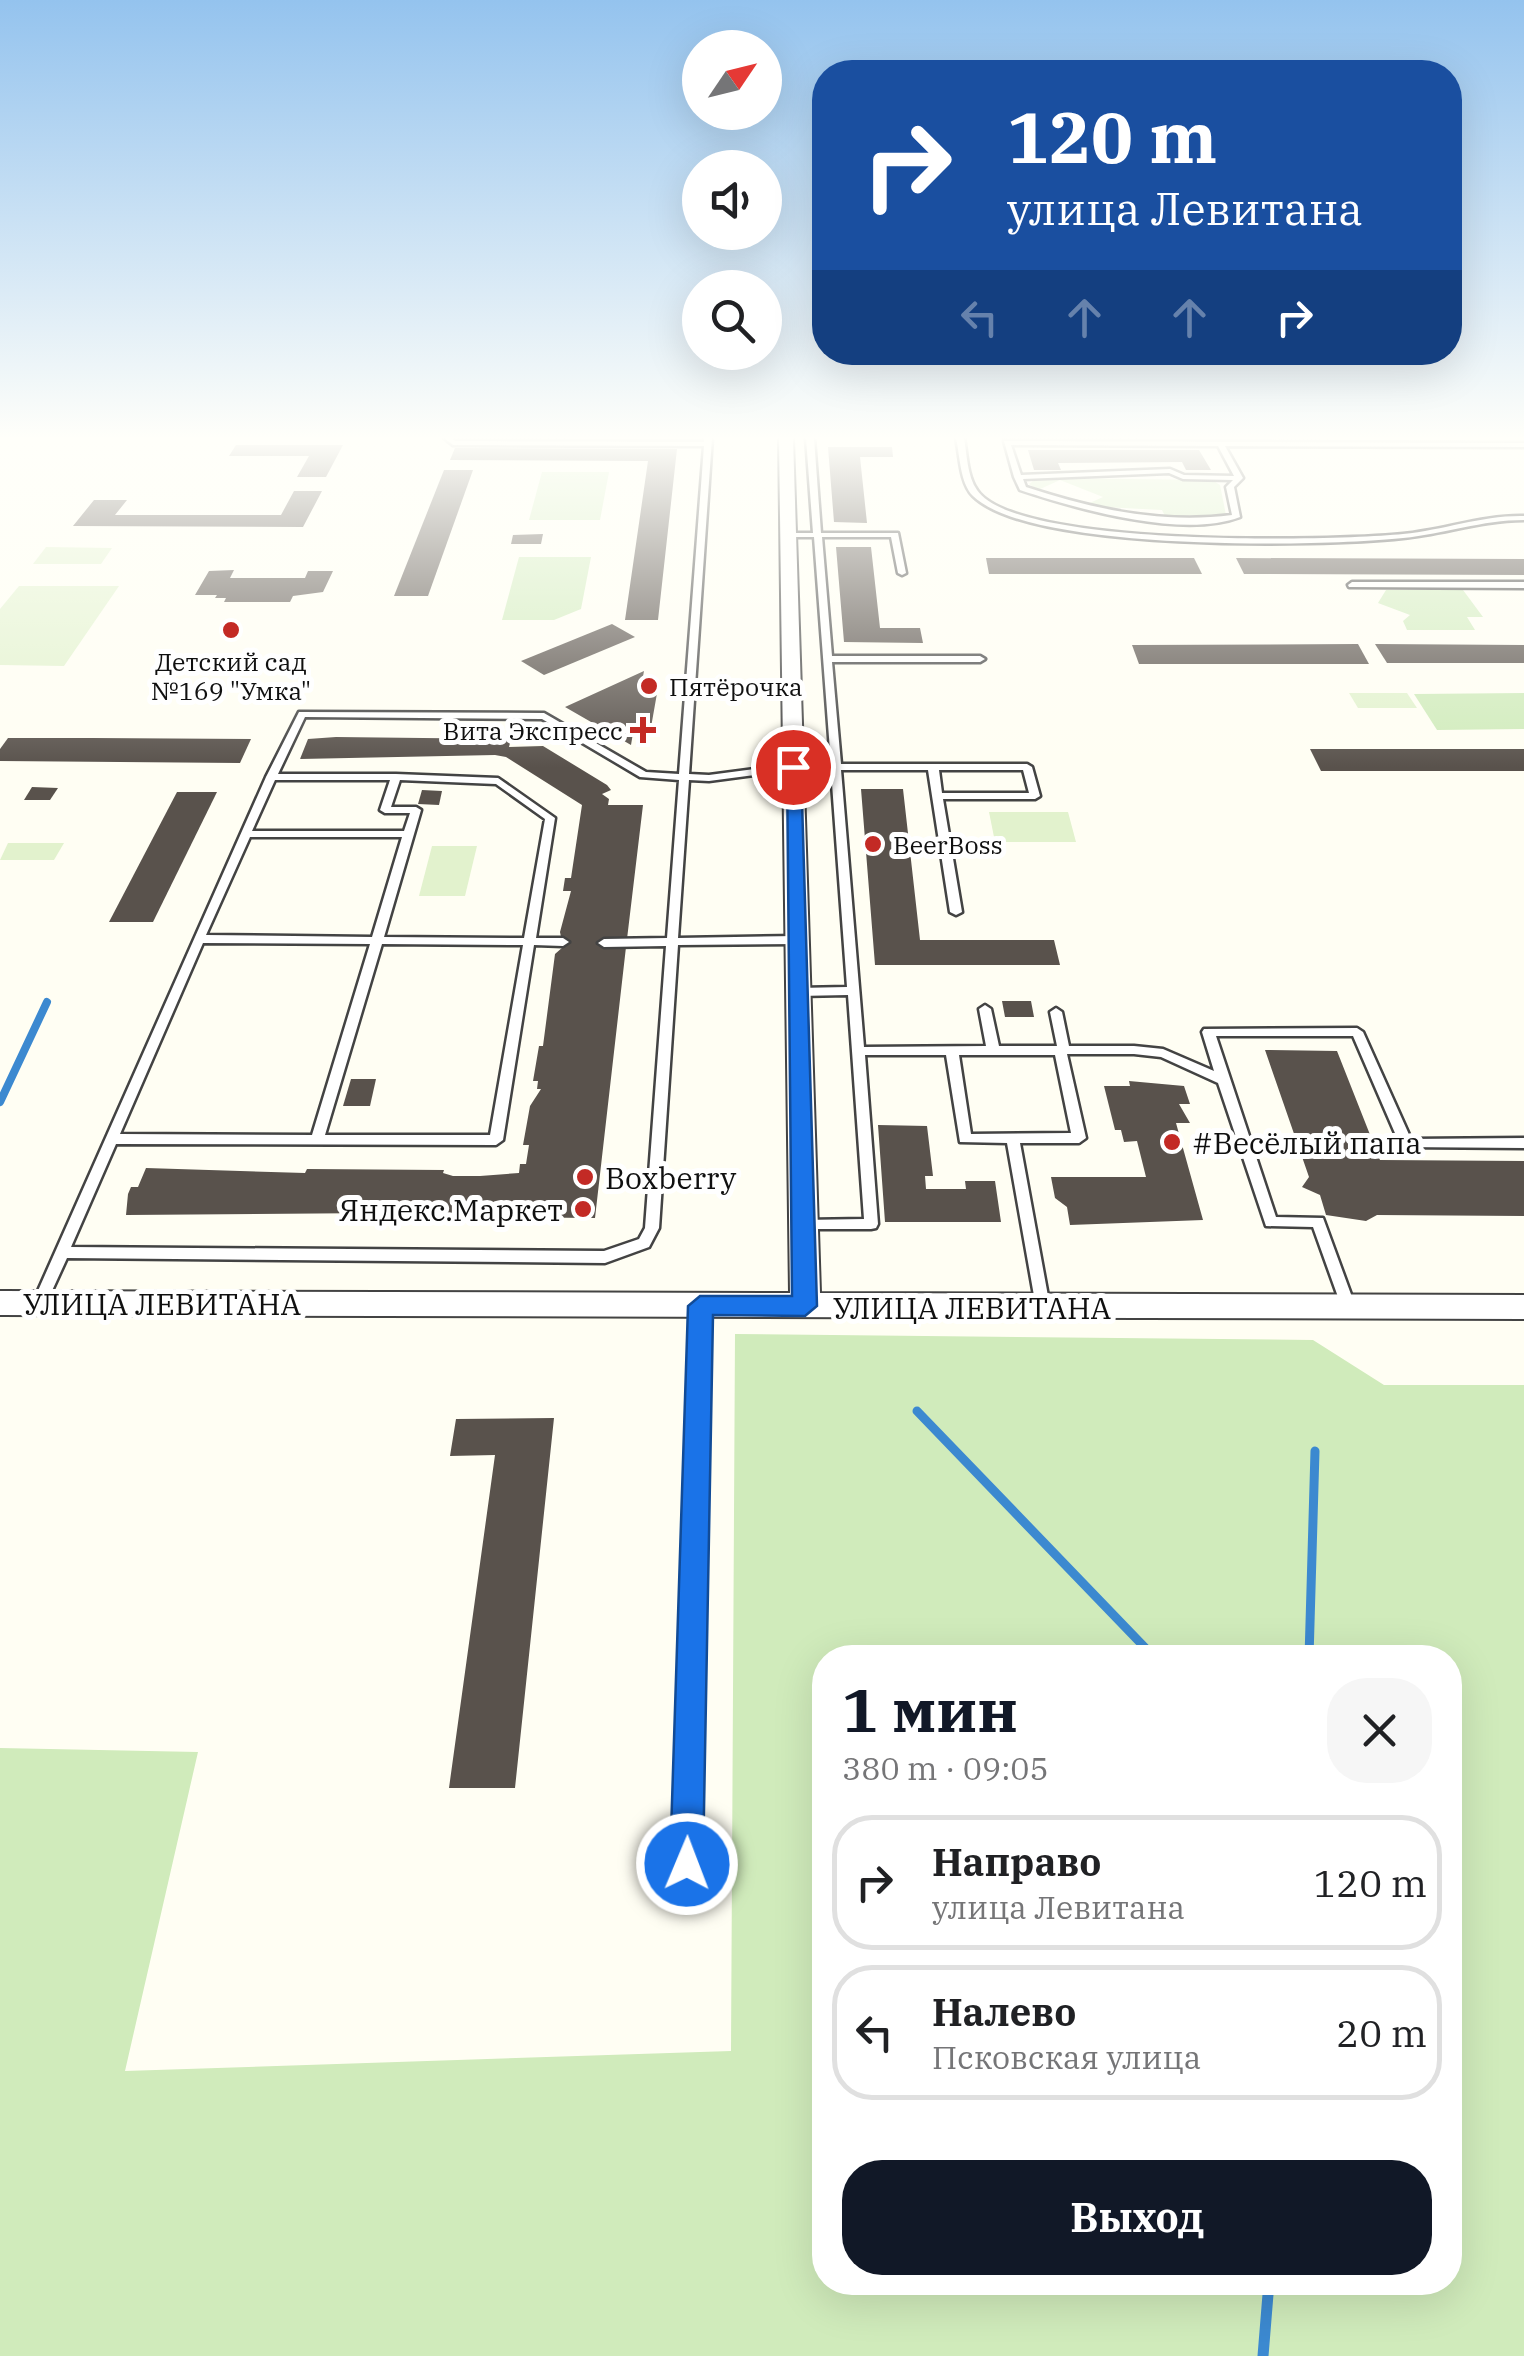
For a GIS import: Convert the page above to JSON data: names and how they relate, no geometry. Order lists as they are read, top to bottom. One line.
{"streets":{"street":["УЛИЦА ЛЕВИТАНА"]},"places":{"other":["Детский сад №169 \"Умка\"","Пятёрочка","BeerBoss","#Весёлый папа","Boxberry","Яндекс.Маркет"],"health":["Вита Экспресс"]},"north":"top right","page":{"turn":["120 m","улица Левитана"],"heading":["1 мин","380 m · 09:05"],"list":[{"name":"Направо","note":"улица Левитана","value":"120 m"},{"name":"Налево","note":"Псковская улица","value":"20 m"}],"buttons":"Выход"}}
